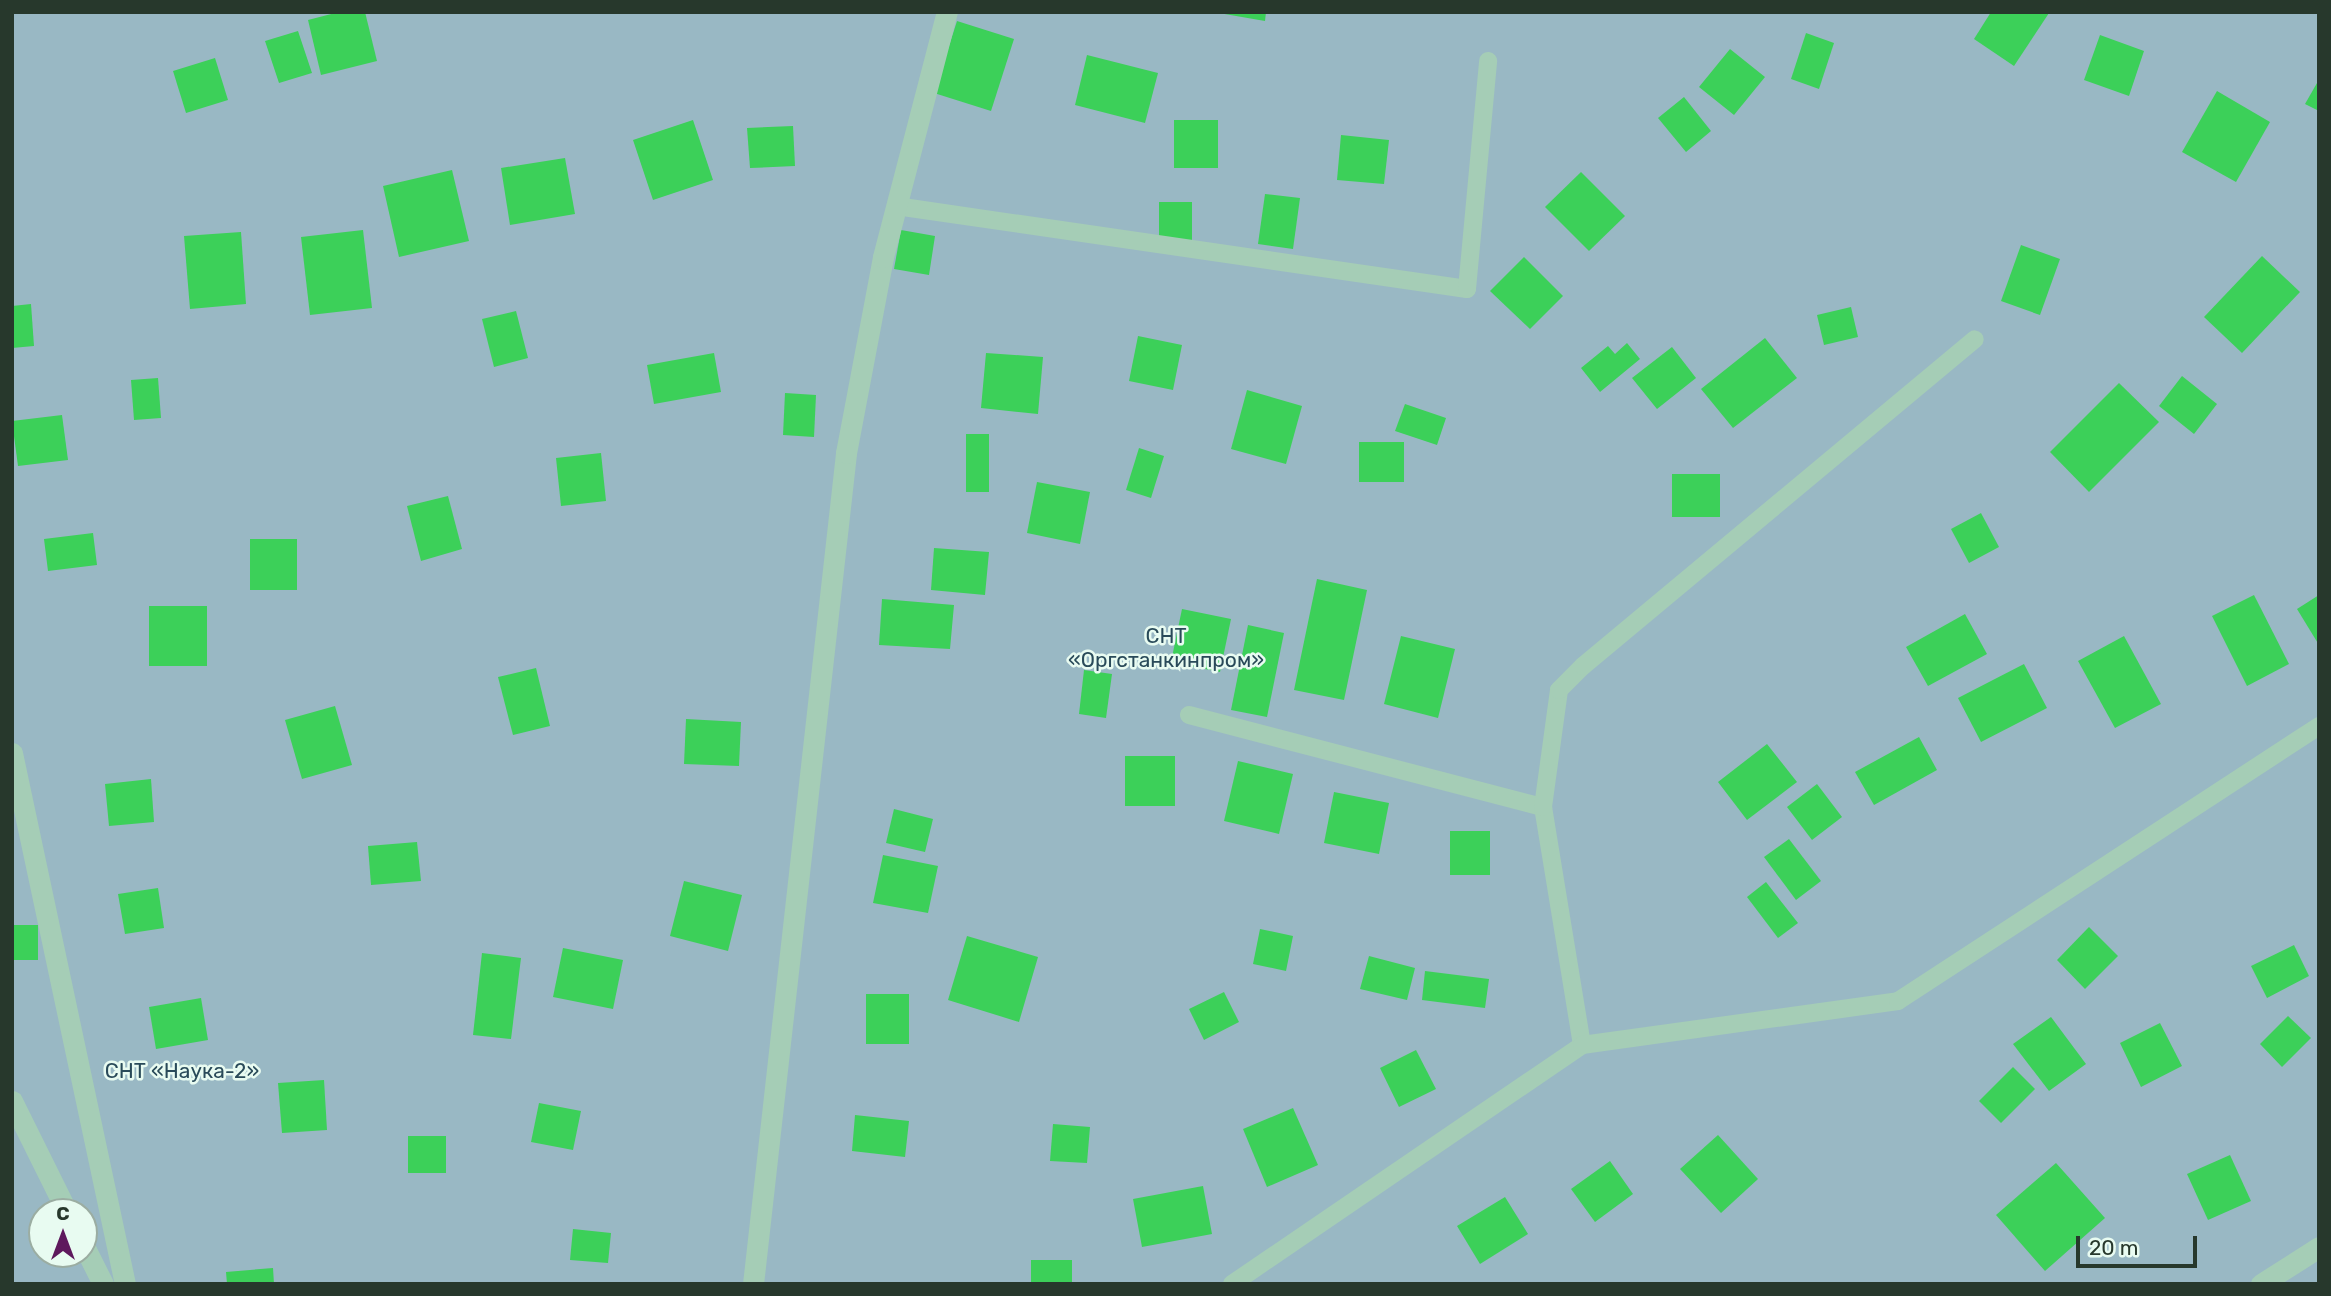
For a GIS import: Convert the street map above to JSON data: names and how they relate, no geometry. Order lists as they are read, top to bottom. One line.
{"parks":["СНТ «Оргстанкинпром»","СНТ «Наука-2»"],"scale_bar":"20 m","north":"top"}
